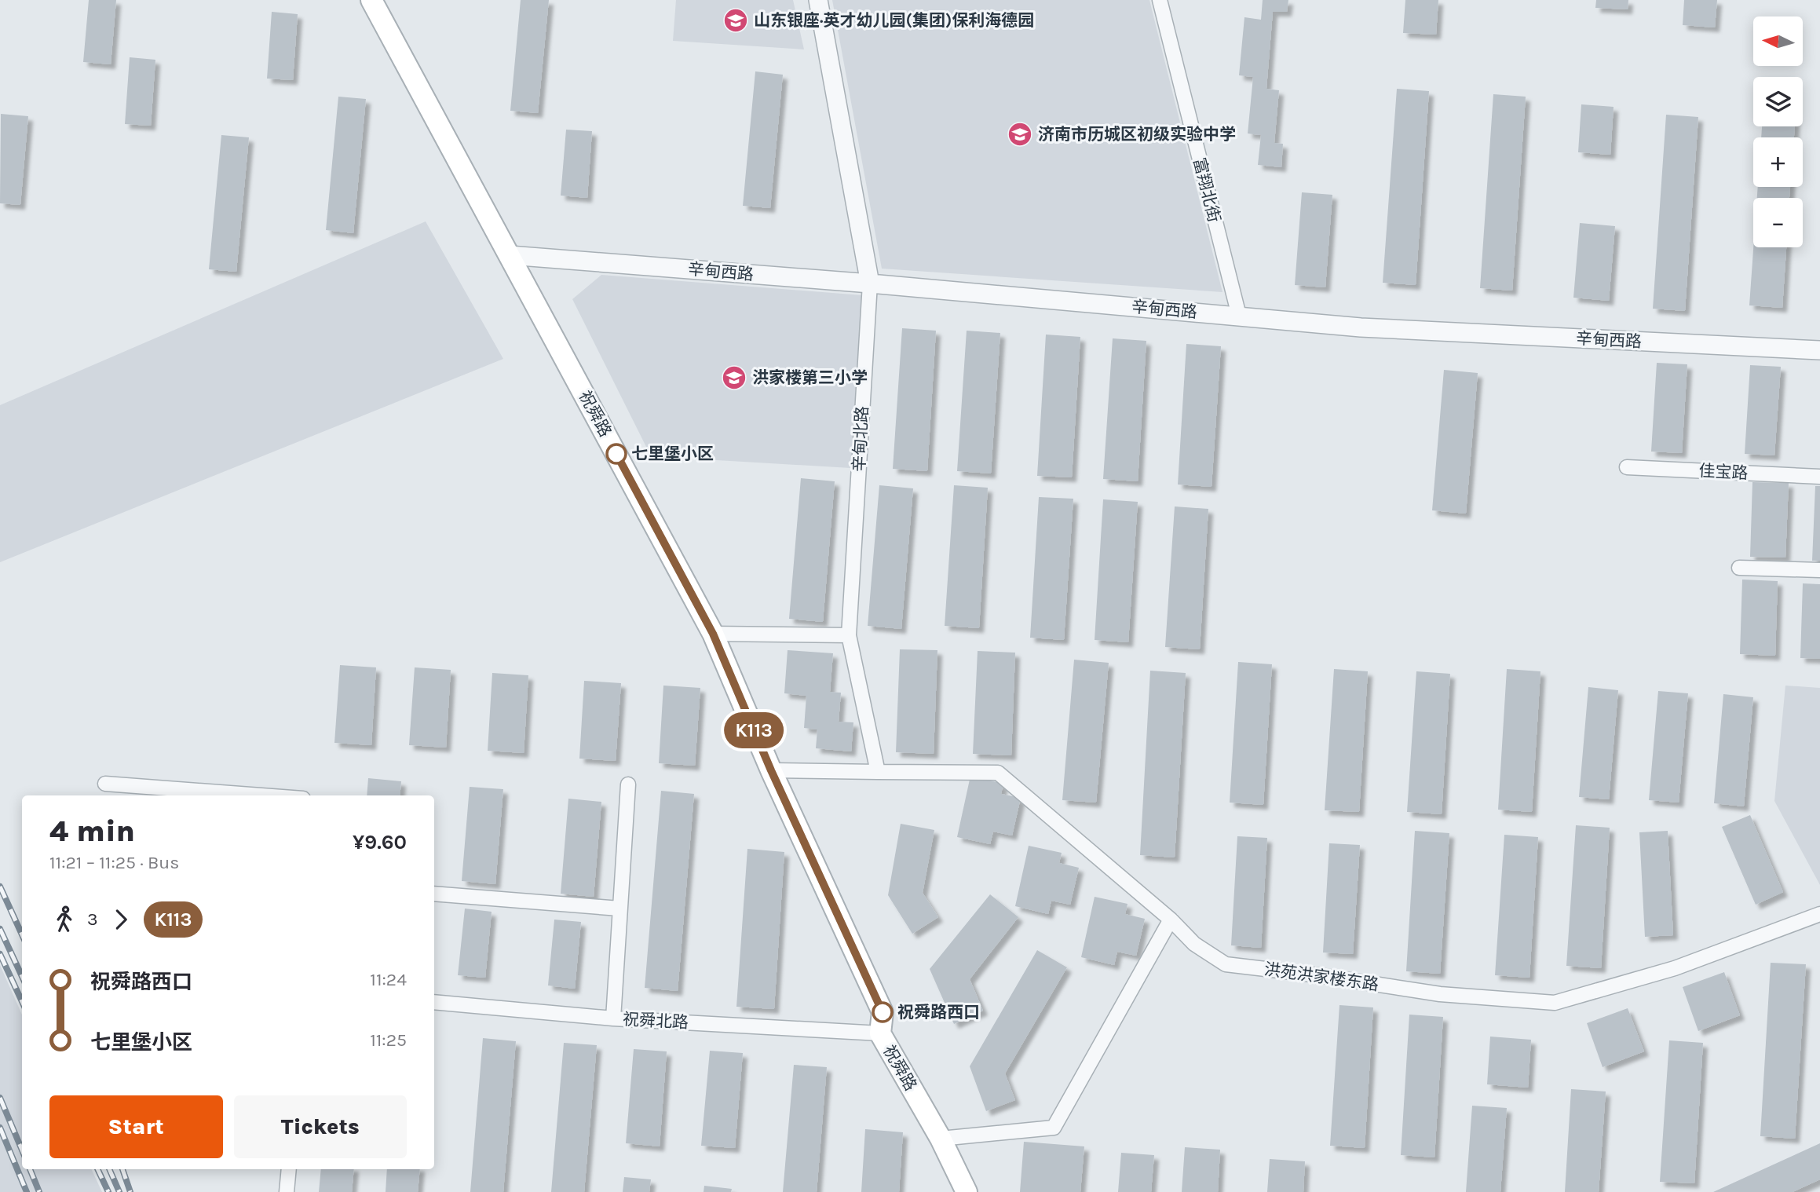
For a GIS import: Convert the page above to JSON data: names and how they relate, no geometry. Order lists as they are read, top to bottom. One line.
{"streets":{"main road":["祝舜路"],"street":["富翔北街","辛甸西路","辛甸北路","佳宝路","洪苑洪家楼东路","祝舜北路"]},"crossings":[["富翔北街","辛甸西路"],["辛甸西路","祝舜路"],["辛甸西路","辛甸北路"],["祝舜路","祝舜北路"],["辛甸北路","洪苑洪家楼东路"]],"places":{"school or university":["山东银座·英才幼儿园(集团)保利海德园","济南市历城区初级实验中学","洪家楼第三小学"],"other":["七里堡小区","祝舜路西口"]},"lines":["bus line K113"],"north":"left","page":{"on_map":"K113","map_buttons":["+","−"],"heading":["4 min","11:21 – 11:25 · Bus","¥9.60"],"legs":["3","K113"],"list":[{"name":"祝舜路西口","value":"11:24"},{"name":"七里堡小区","value":"11:25"}],"buttons":["Start","Tickets"]}}
